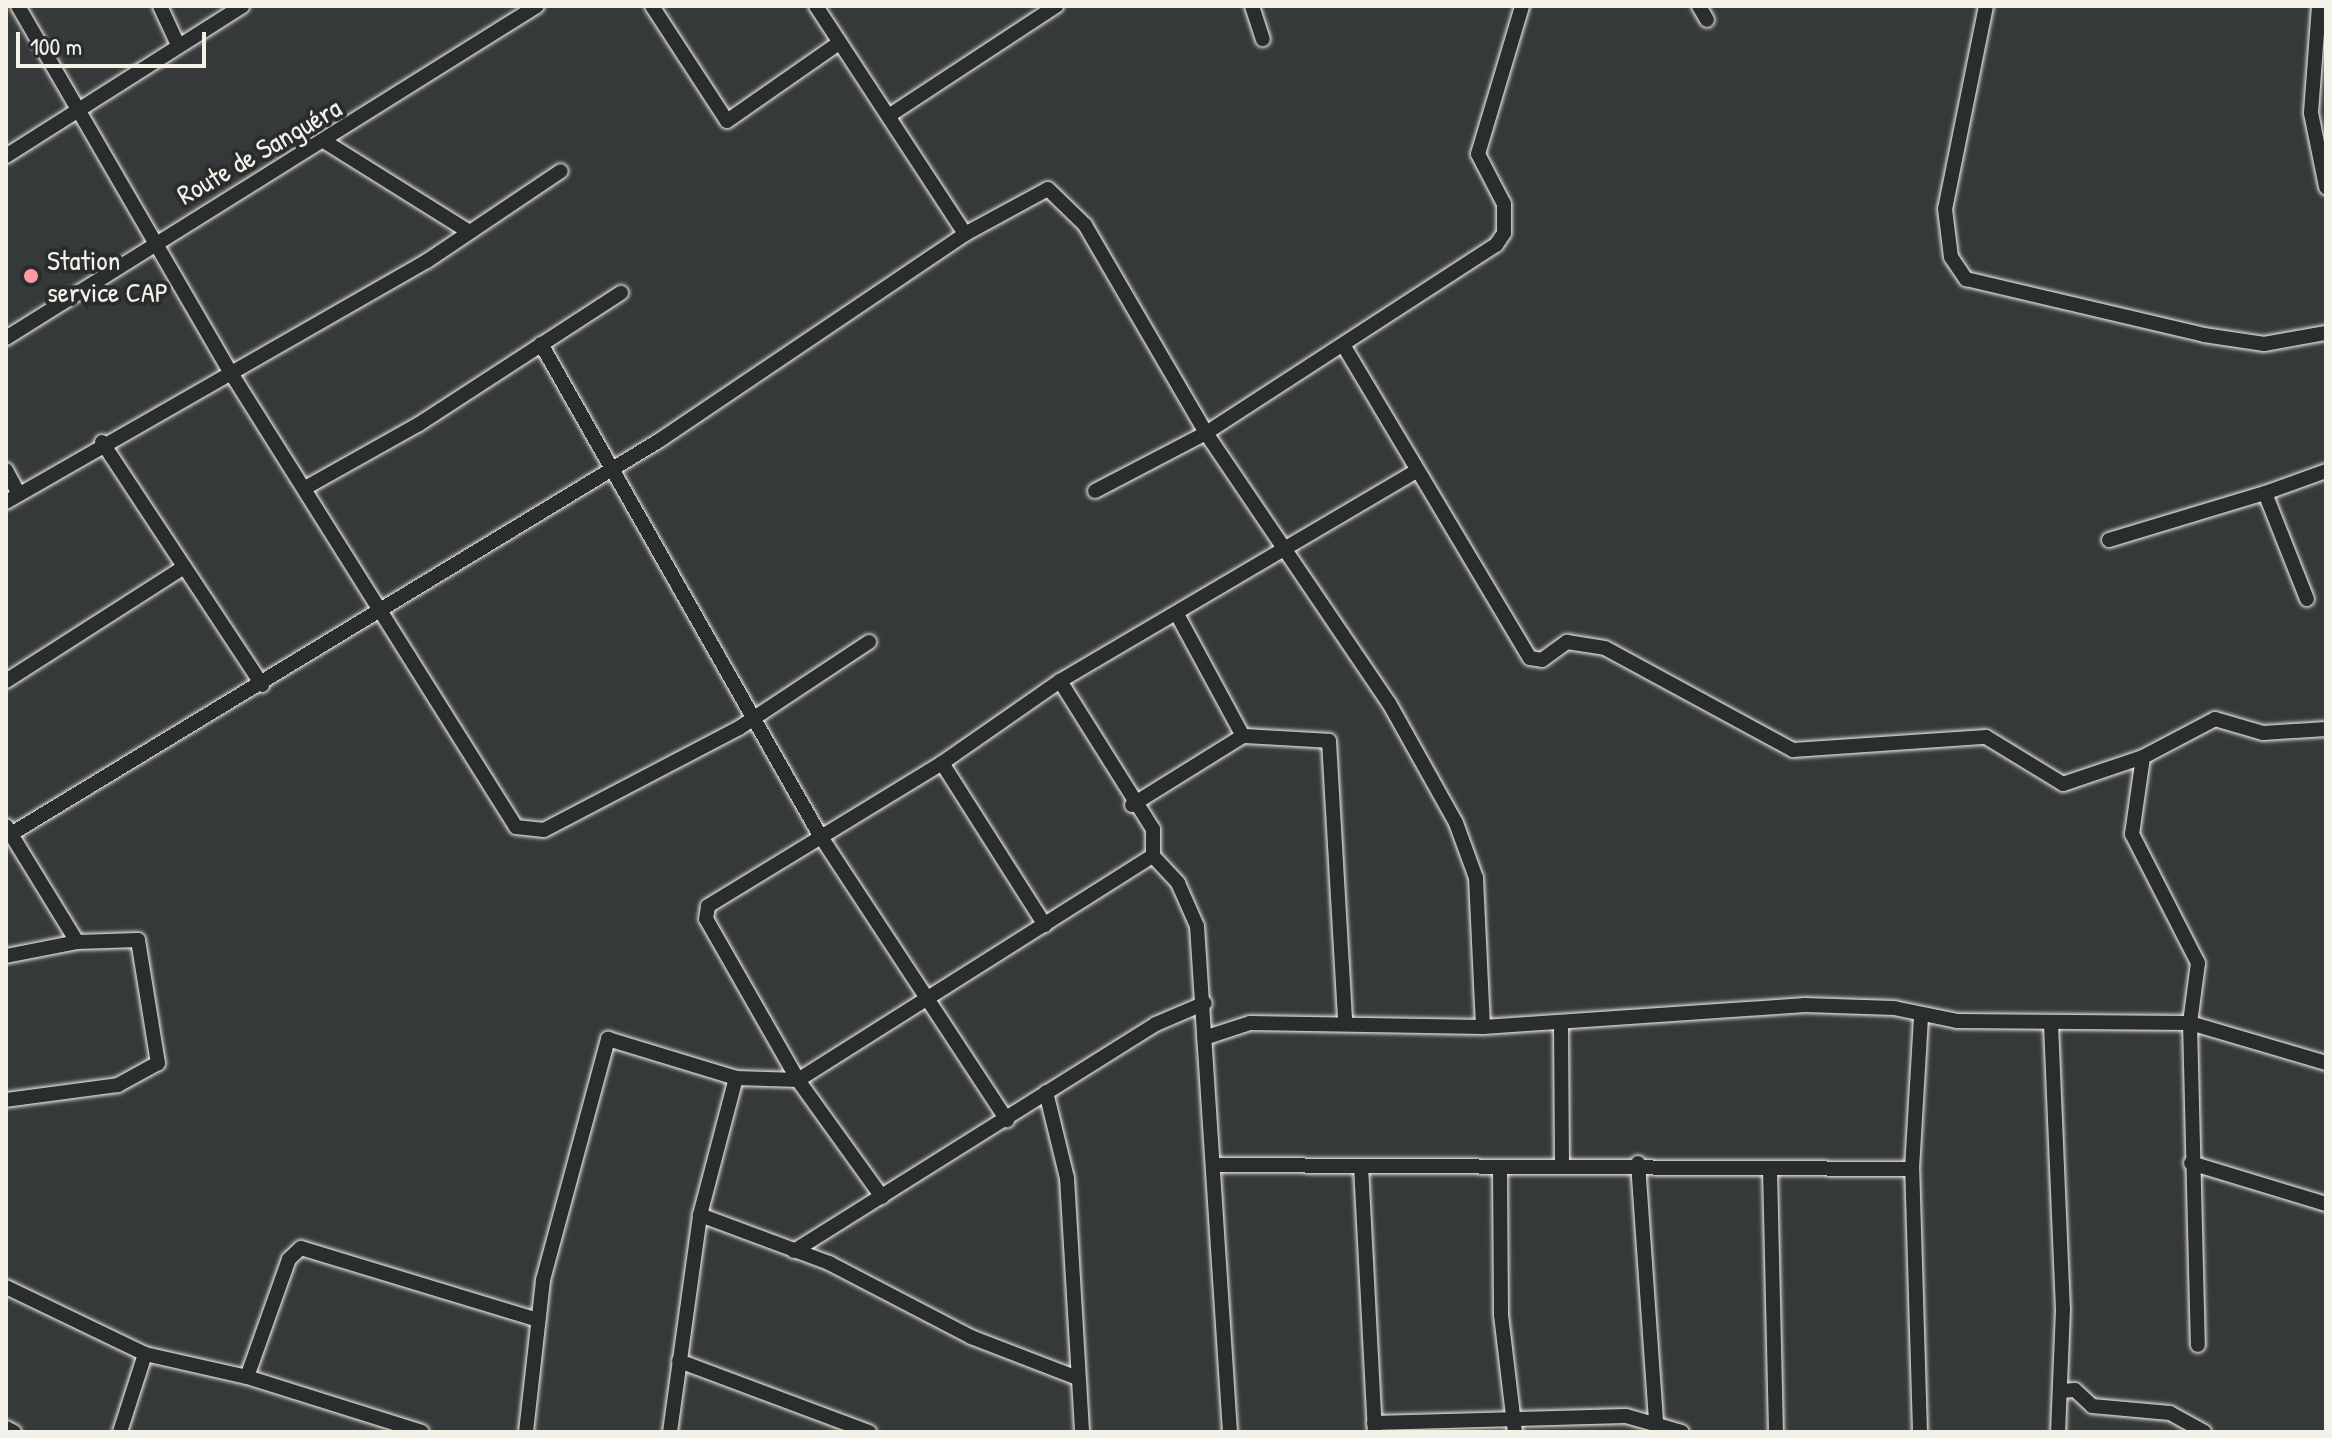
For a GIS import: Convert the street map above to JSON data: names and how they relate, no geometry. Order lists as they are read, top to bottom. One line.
{"streets":{"street":["Route de Sanguéra"]},"places":["Station service CAP"],"scale_bar":"100 m"}
